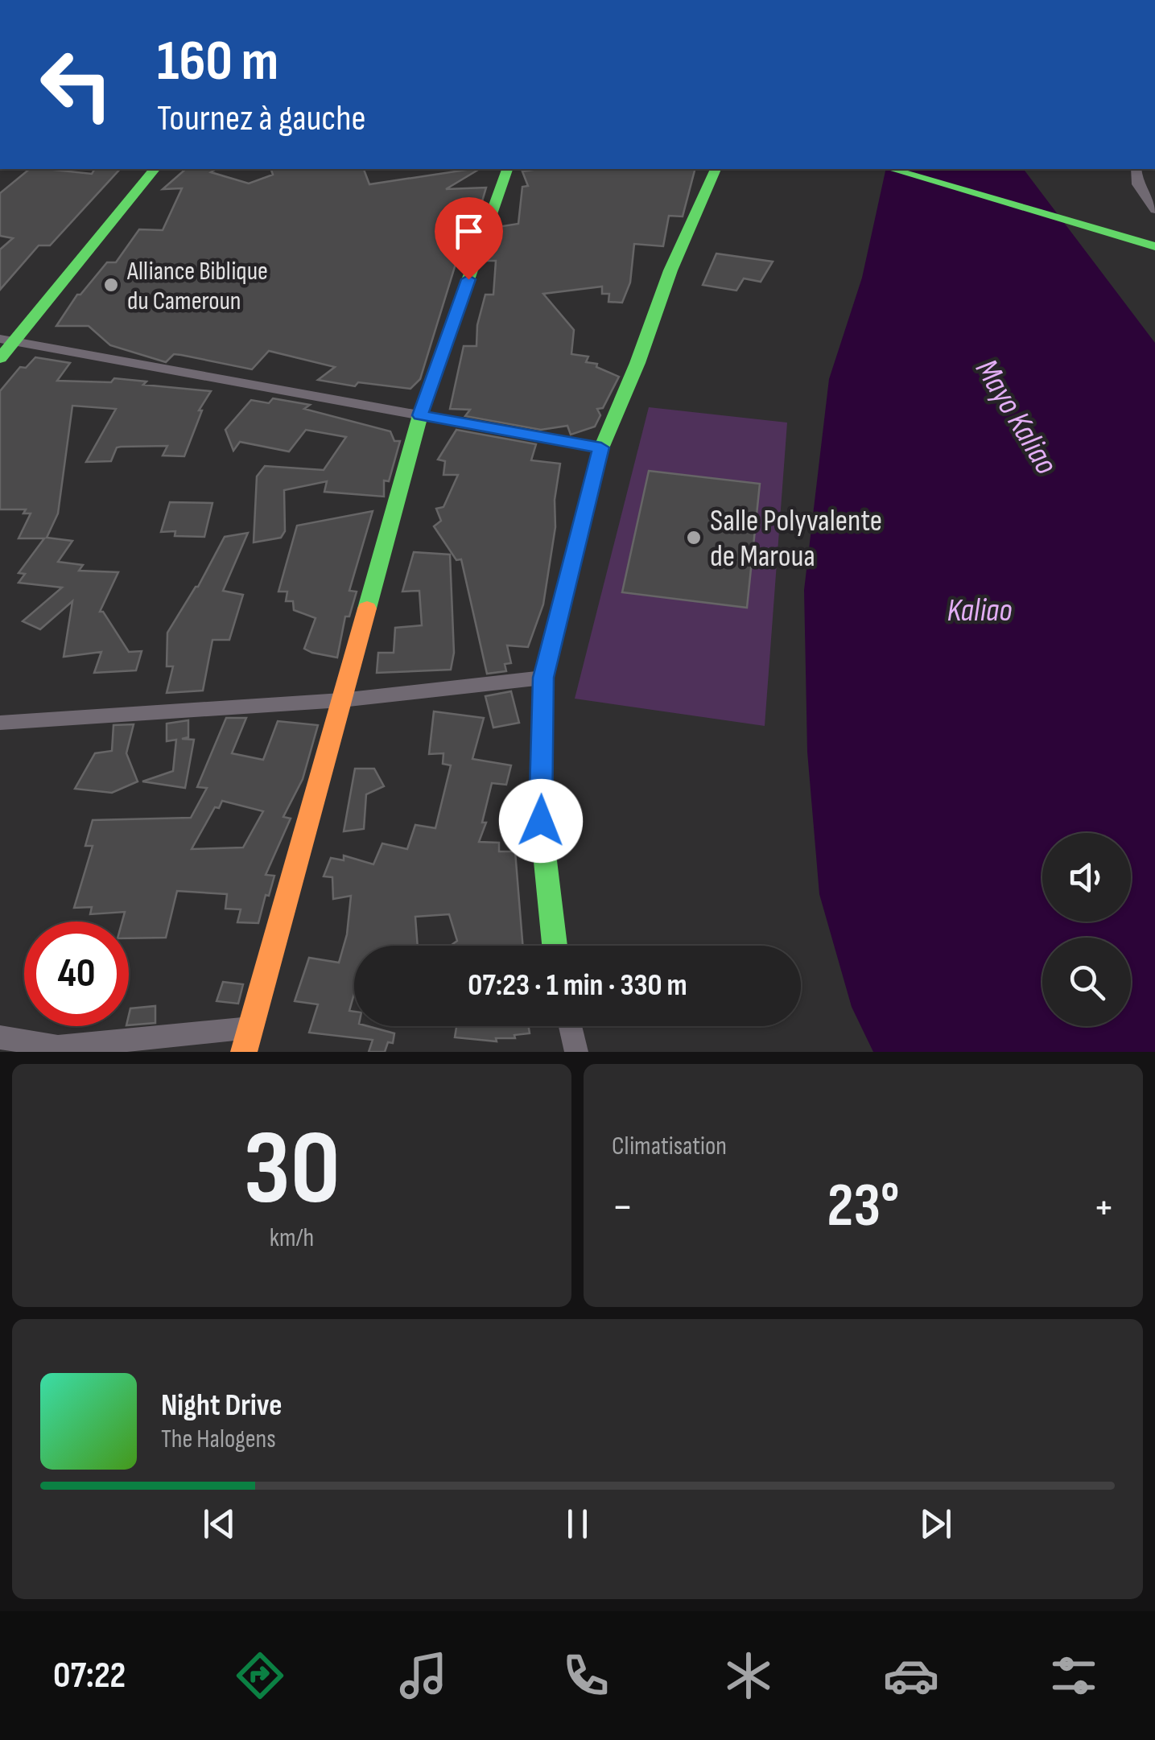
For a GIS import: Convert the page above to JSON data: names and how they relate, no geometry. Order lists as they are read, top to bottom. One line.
{"water":["Mayo Kaliao","Kaliao"],"places":["Alliance Biblique du Cameroun","Salle Polyvalente de Maroua"],"page":{"turn":["160 m","Tournez à gauche"],"limit":"40","trip":"07:23 · 1 min · 330 m","tile":[["30","km/h"],"Climatisation"],"heat":["−","23°","+"],"song":["Night Drive","The Halogens"],"tabs":"07:22"}}
